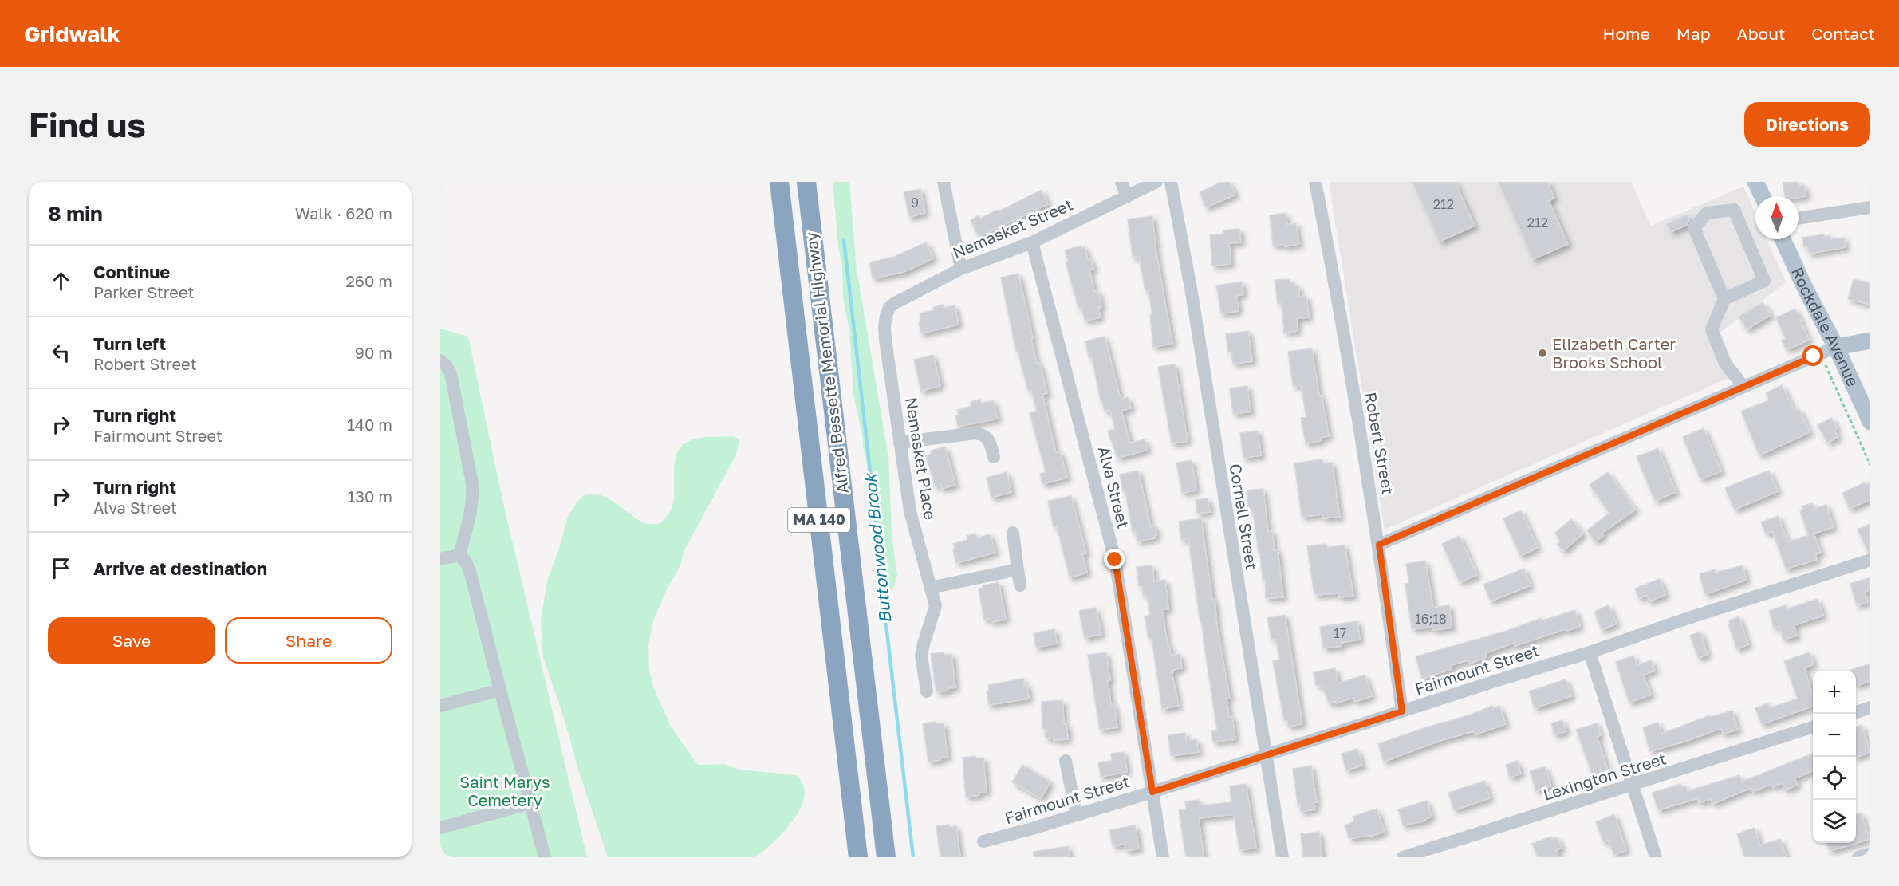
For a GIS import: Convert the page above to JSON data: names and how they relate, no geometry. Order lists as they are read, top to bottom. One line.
{"streets":{"highway":["Alfred Bessette Memorial Highway","MA 140"],"main road":["Rockdale Avenue"],"street":["Nemasket Street","Robert Street","Nemasket Place","Alva Street","Cornell Street","Fairmount Street","Lexington Street"]},"crossings":[["Nemasket Street","Nemasket Place"],["Nemasket Street","Alva Street"],["Robert Street","Fairmount Street"],["Alva Street","Fairmount Street"],["Cornell Street","Fairmount Street"]],"water":["Buttonwood Brook"],"parks":["Saint Marys Cemetery"],"places":["Elizabeth Carter Brooks School"],"house_numbers":["9","212","212","16;18","17"],"north":"top","page":{"header":"Gridwalk","nav":["Home","Map","About","Contact"],"buttons":["Directions",["Save","Share"]],"title":"Find us","heading":["8 min","Walk · 620 m"],"list":[["Continue","Parker Street","260 m"],["Turn left","Robert Street","90 m"],["Turn right","Fairmount Street","140 m"],["Turn right","Alva Street","130 m"],"Arrive at destination"],"map_buttons":["+","−"]}}
